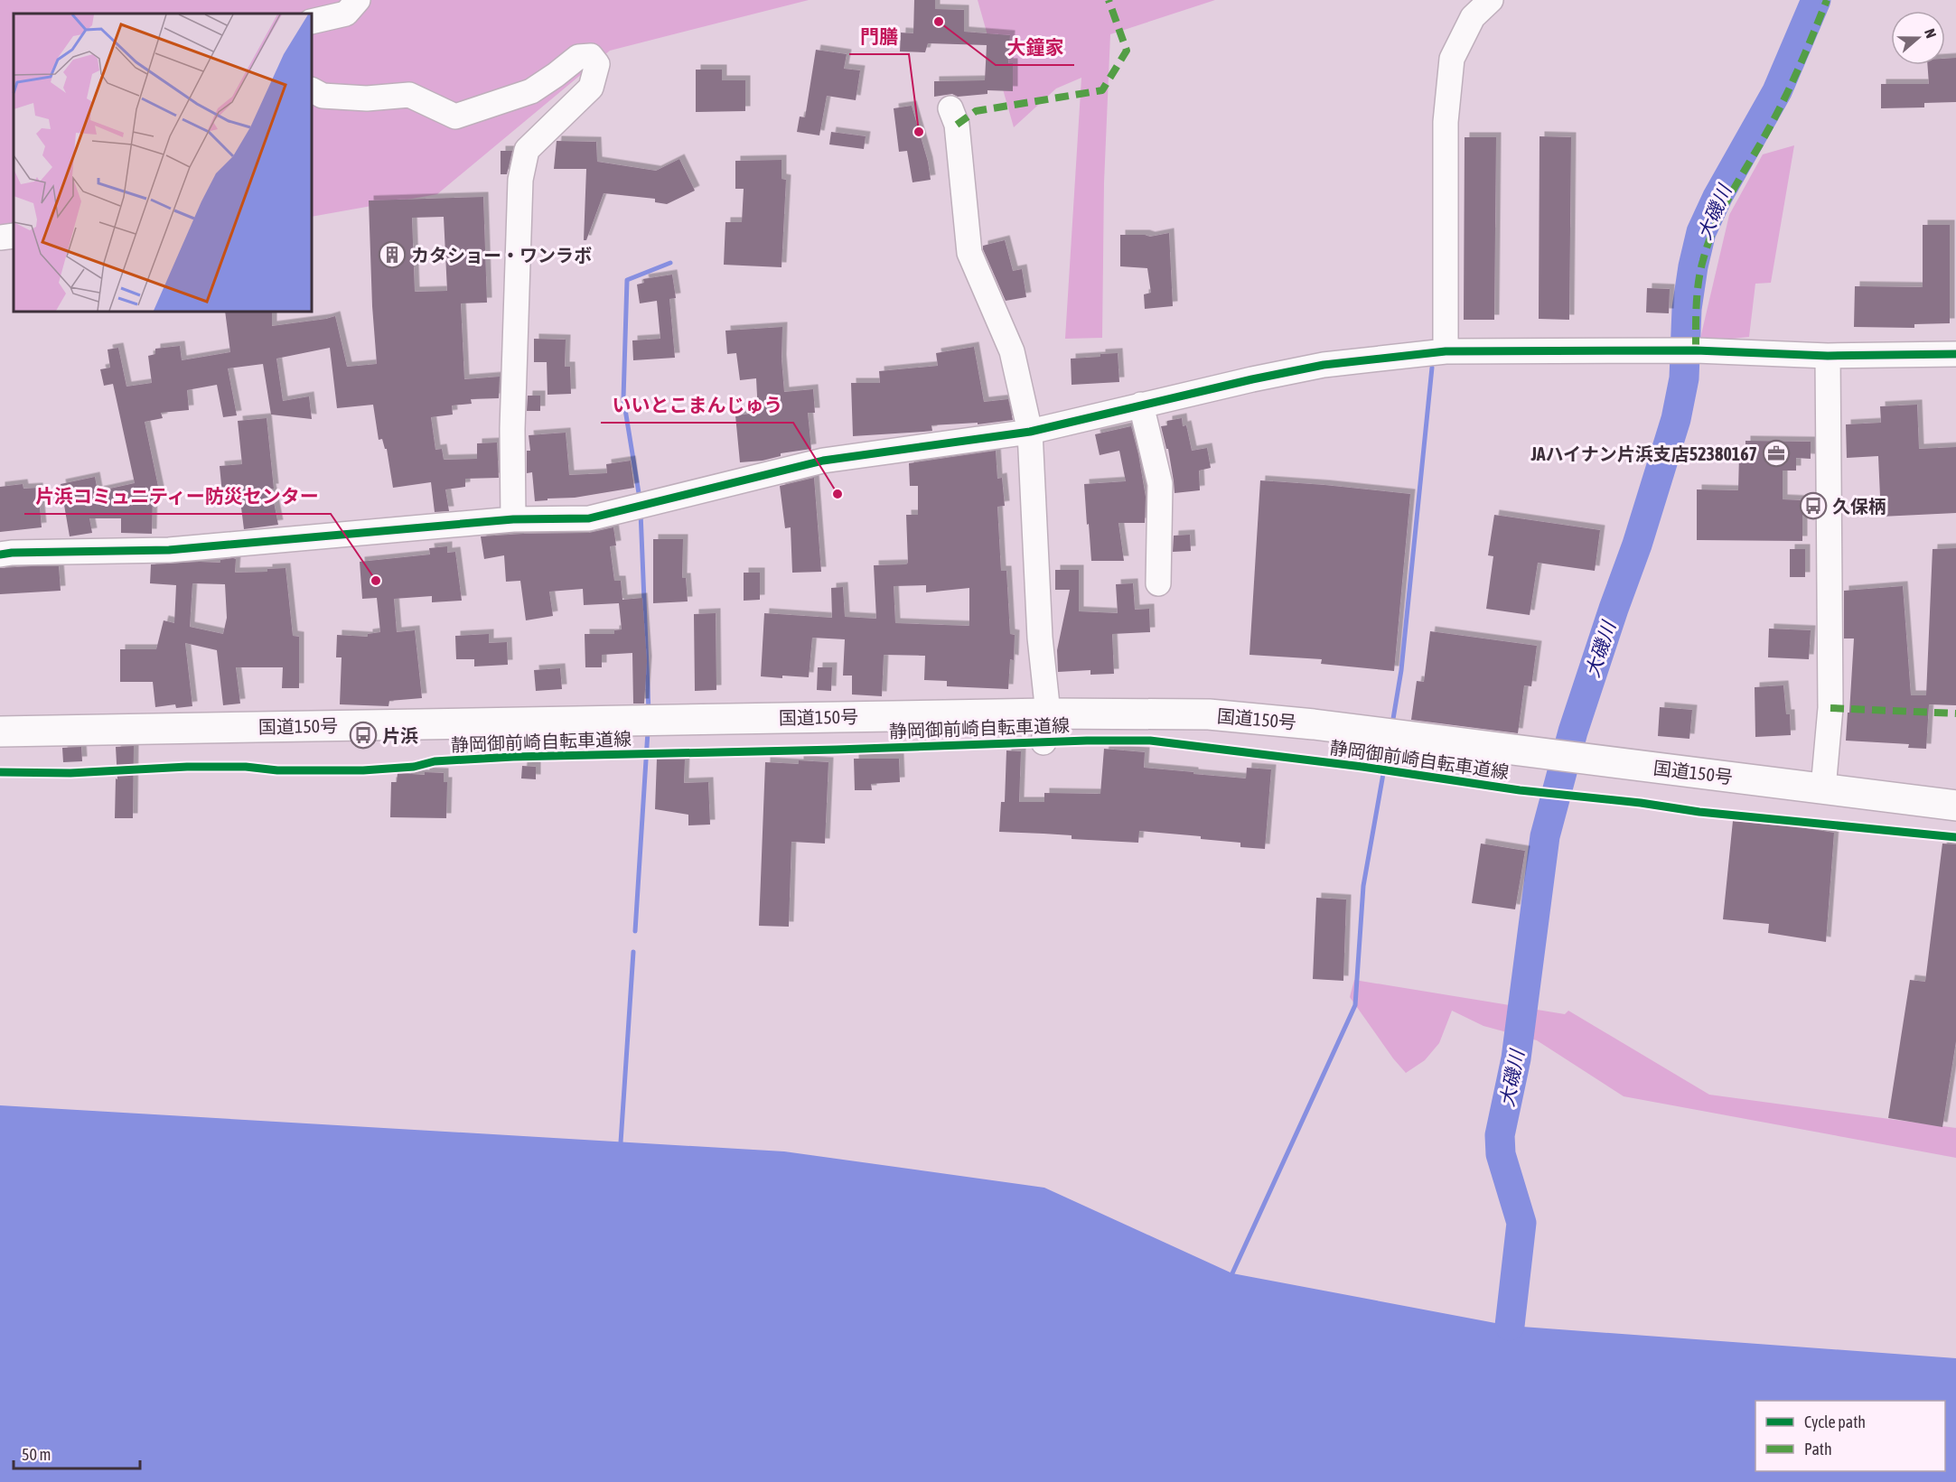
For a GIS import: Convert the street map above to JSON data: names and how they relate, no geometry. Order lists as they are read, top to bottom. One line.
{"streets":{"highway":["国道150号"],"cycle path":["静岡御前崎自転車道線"]},"water":["大磯川"],"places":{"other":["大鐘家","門膳","いいとこまんじゅう","片浜コミュニティー防災センター"],"building":["カタショー・ワンラボ"],"office":["JAハイナン片浜支店52380167"],"bus stop":["久保柄","片浜"]},"legend":["Cycle path","Path"],"scale_bar":"50 m","north":"right"}
